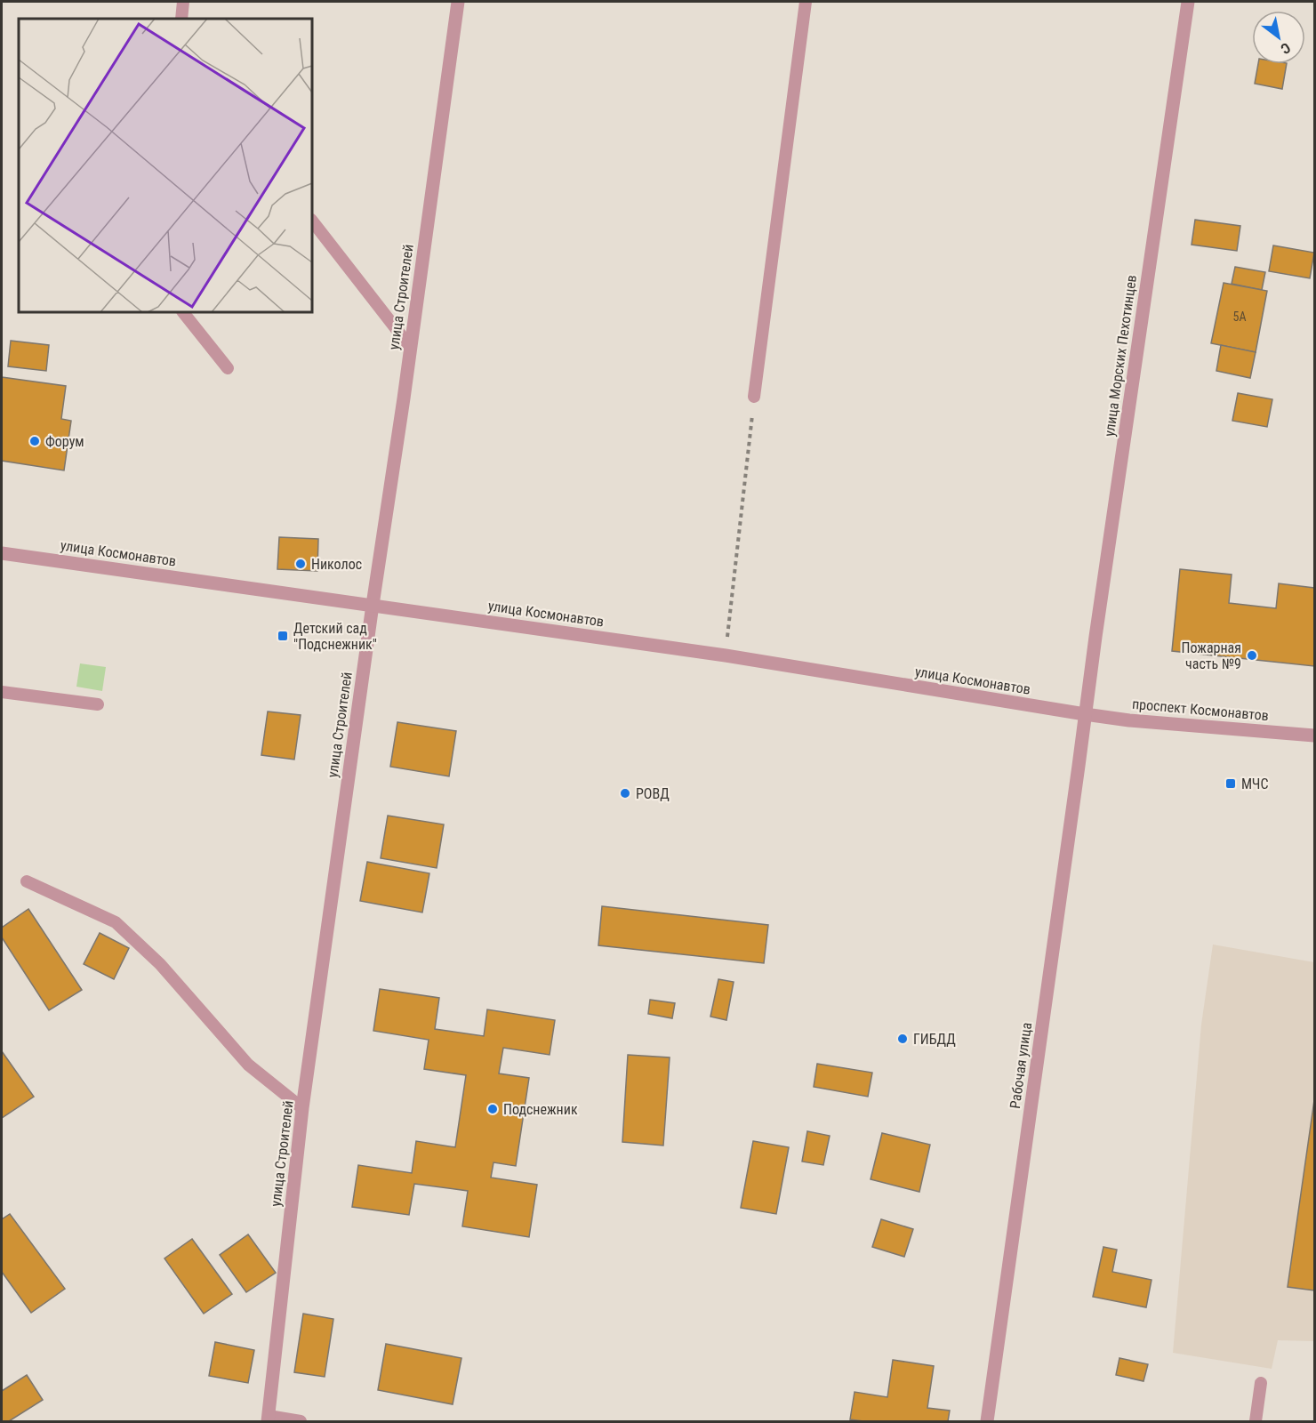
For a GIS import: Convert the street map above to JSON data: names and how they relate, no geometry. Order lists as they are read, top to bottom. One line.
{"streets":{"street":["улица Строителей","улица Морских Пехотинцев","улица Космонавтов","проспект Космонавтов","Рабочая улица"]},"crossings":[["улица Строителей","улица Космонавтов"],["улица Морских Пехотинцев","улица Космонавтов"],["улица Морских Пехотинцев","проспект Космонавтов"],["улица Морских Пехотинцев","Рабочая улица"],["улица Космонавтов","проспект Космонавтов"],["улица Космонавтов","Рабочая улица"],["проспект Космонавтов","Рабочая улица"]],"places":{"other":["Форум","Николос","Пожарная часть №9","РОВД","ГИБДД","Подснежник"],"transit":["Детский сад \"Подснежник\"","МЧС"]},"house_numbers":["5А"],"north":"bottom right"}
